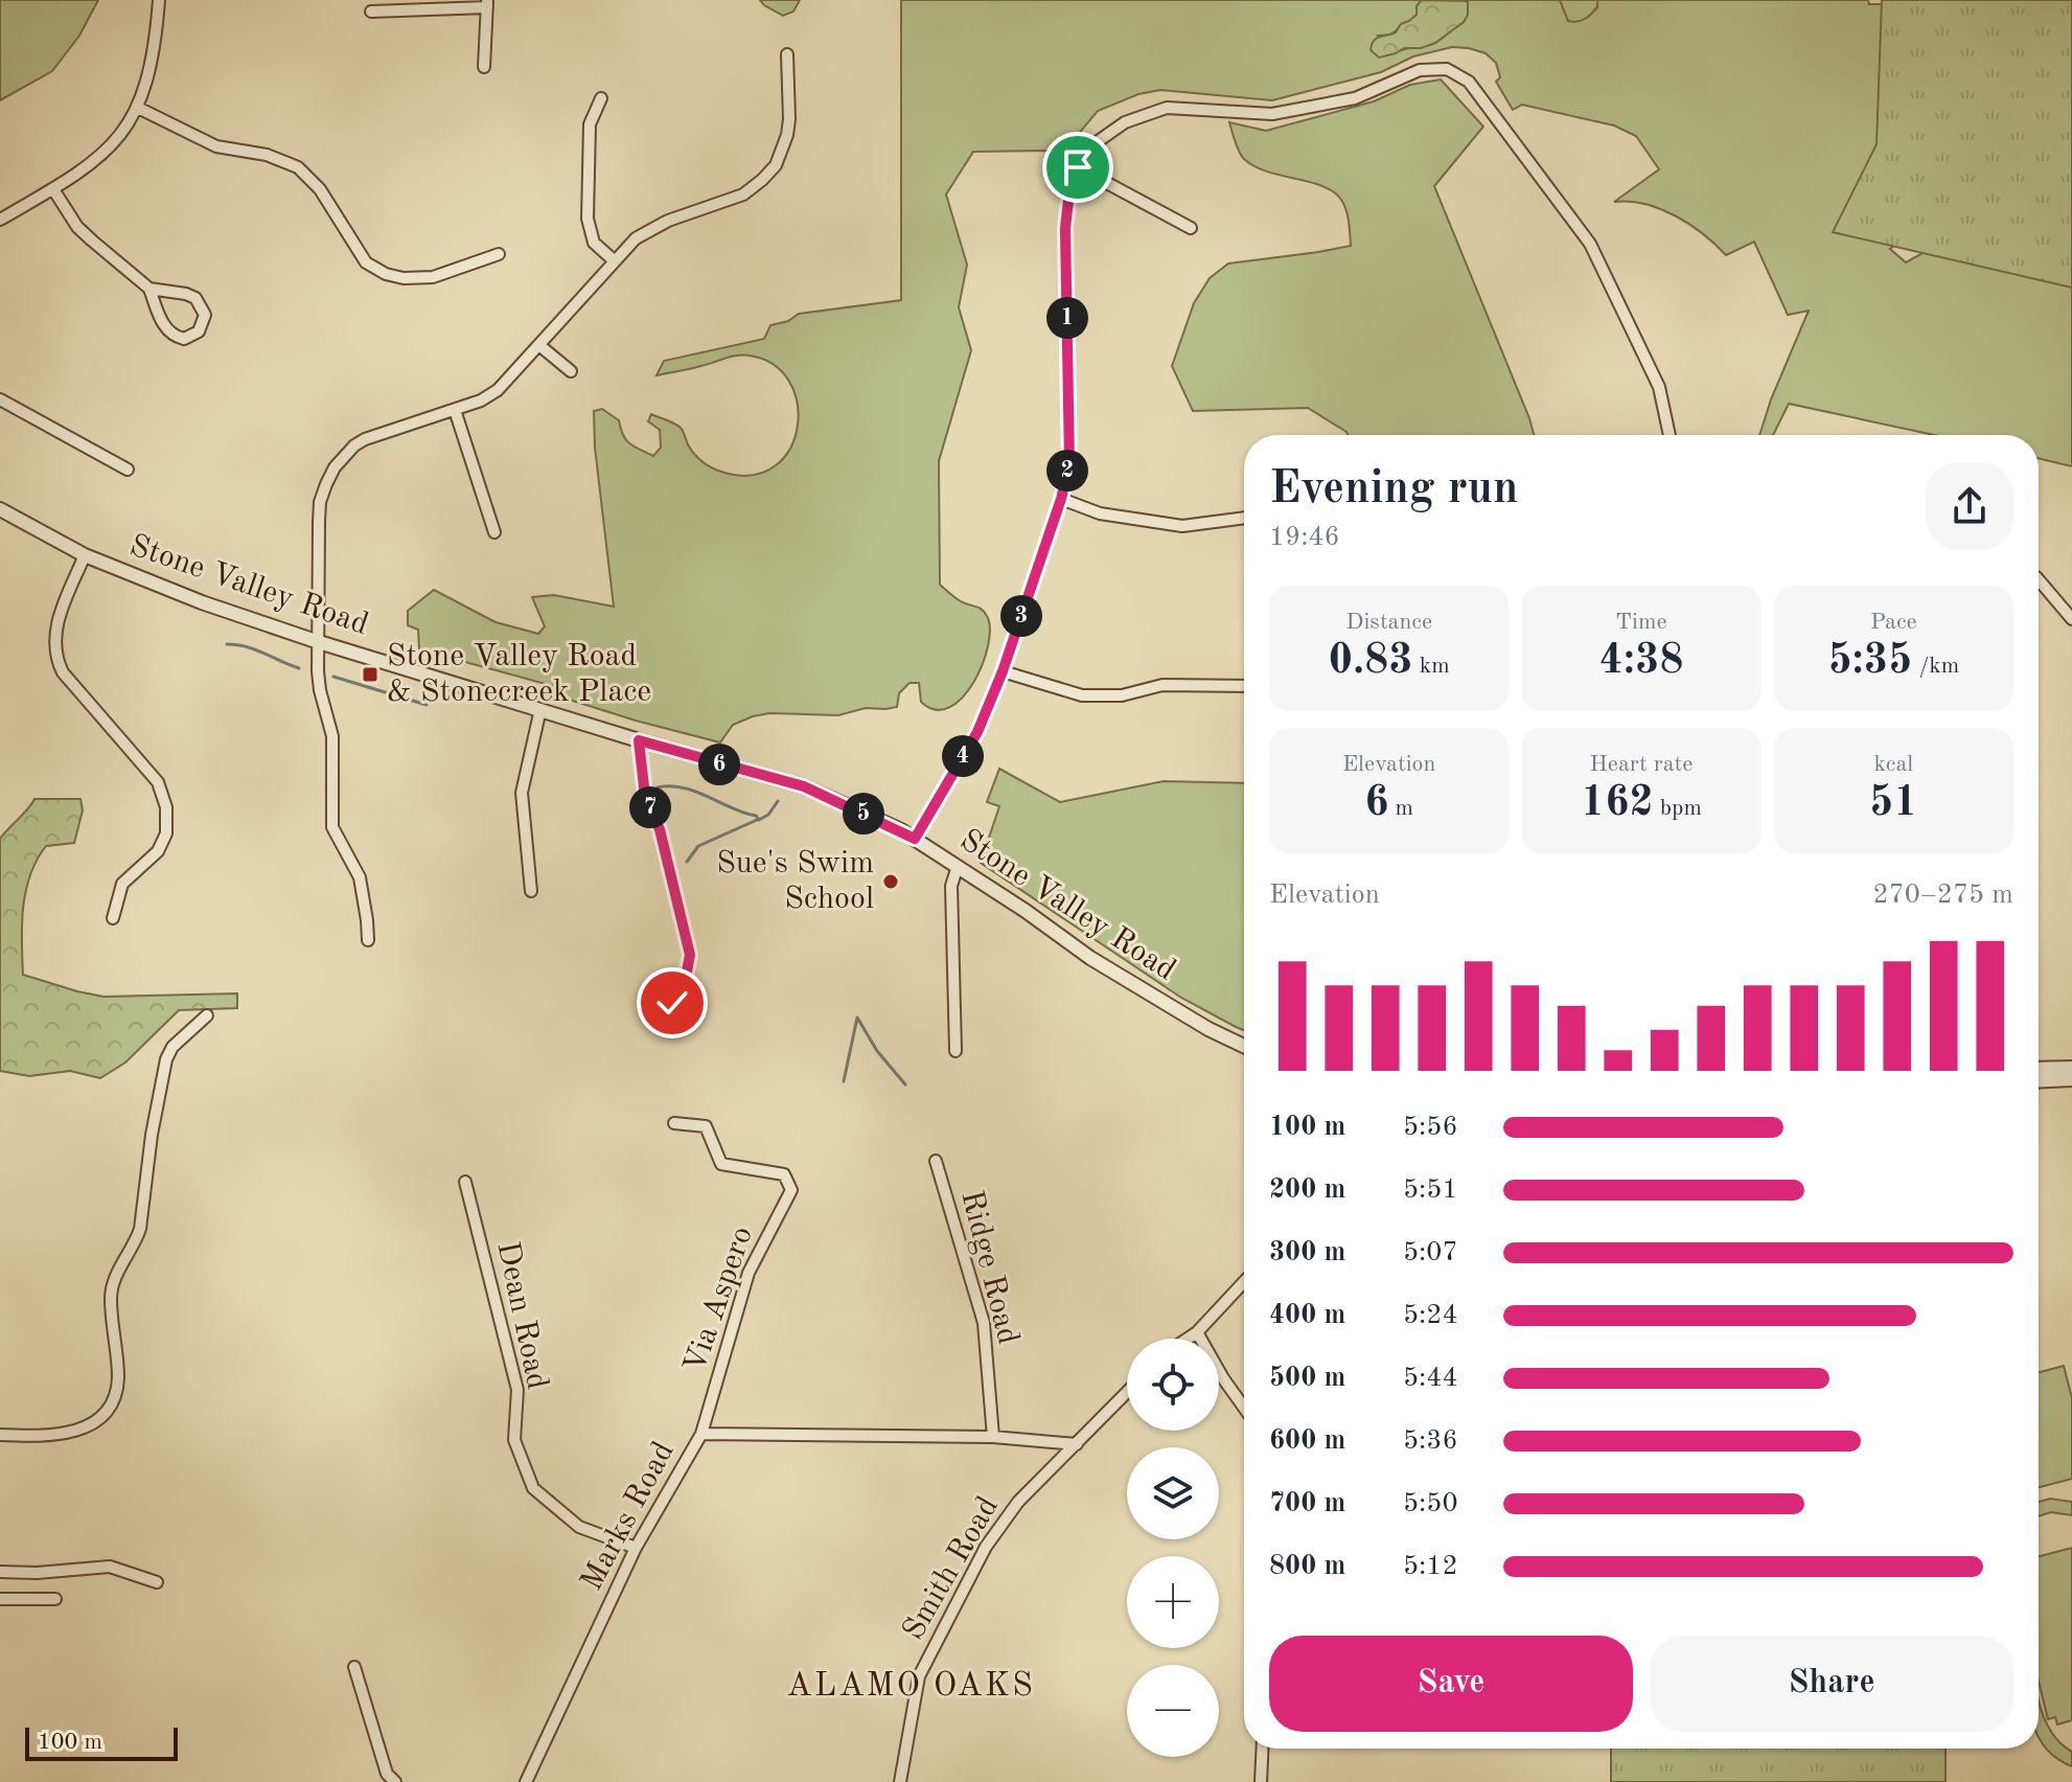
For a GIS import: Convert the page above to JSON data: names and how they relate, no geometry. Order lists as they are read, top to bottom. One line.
{"streets":{"street":["Stone Valley Road","Ridge Road","Via Aspero","Dean Road","Marks Road","Smith Road"]},"crossings":[["Ridge Road","Marks Road"],["Via Aspero","Marks Road"],["Dean Road","Marks Road"],["Marks Road","Smith Road"]],"districts":["ALAMO OAKS"],"places":{"transit":["Stone Valley Road & Stonecreek Place"],"other":["Sue's Swim School"]},"scale_bar":"100 m","page":{"pins":["1","2","3","4","6","7","5"],"heading":["Evening run","19:46"],"stats":[["Distance","0.83 km"],["Time","4:38"],["Pace","5:35 /km"],["Elevation","6 m"],["Heart rate","162 bpm"],["kcal","51"]],"chart":["Elevation","270–275 m"],"list":[{"name":"100 m","note":"5:56"},{"name":"200 m","note":"5:51"},{"name":"300 m","note":"5:07"},{"name":"400 m","note":"5:24"},{"name":"500 m","note":"5:44"},{"name":"600 m","note":"5:36"},{"name":"700 m","note":"5:50"},{"name":"800 m","note":"5:12"}],"map_buttons":["+","−"],"buttons":["Save","Share"],"scale":"100 m"}}
